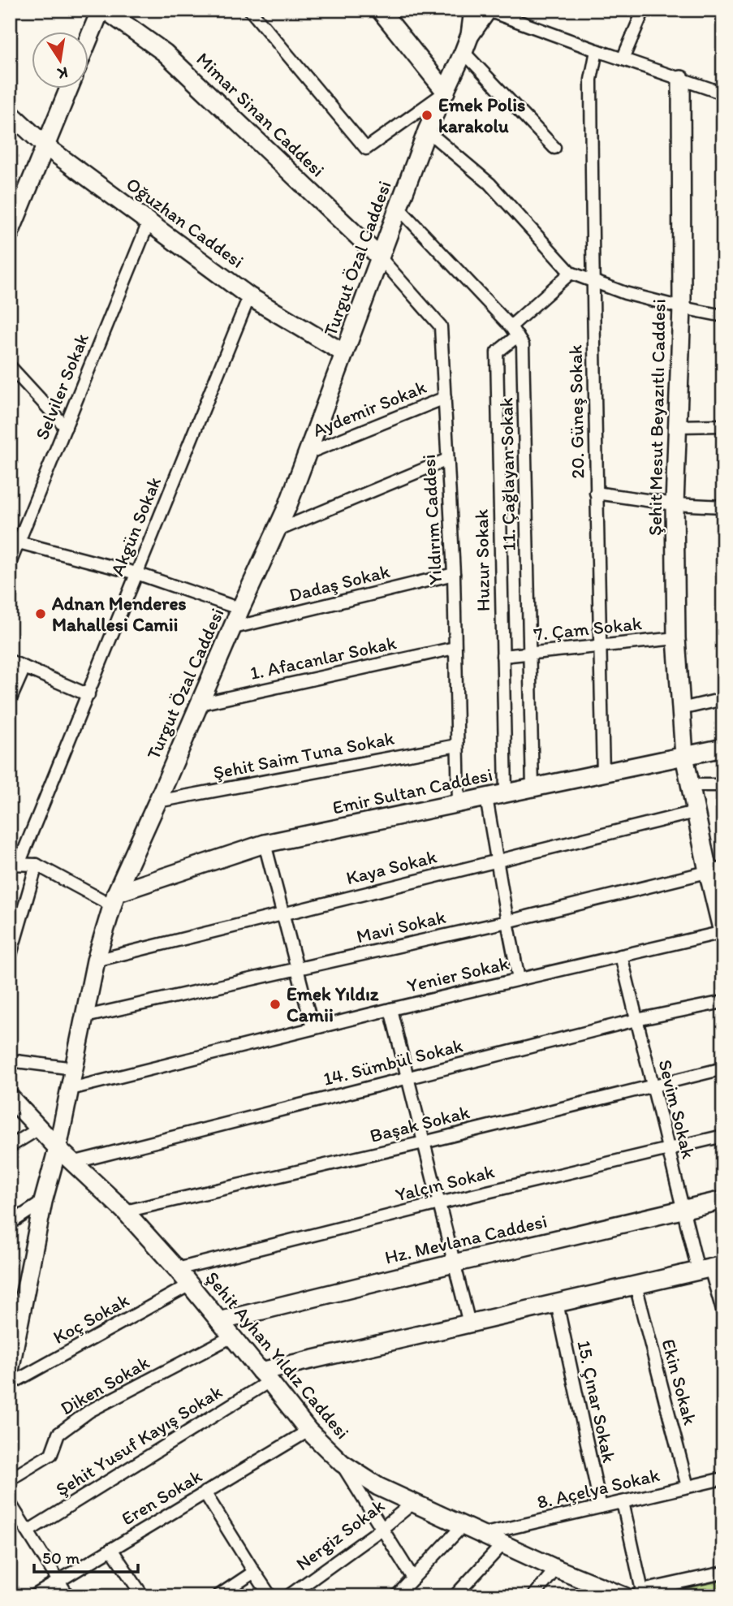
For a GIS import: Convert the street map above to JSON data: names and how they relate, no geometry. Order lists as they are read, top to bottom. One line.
{"streets":{"street":["Mimar Sinan Caddesi","Oğuzhan Caddesi","Turgut Özal Caddesi","Selviler Sokak","Aydemir Sokak","20. Güneş Sokak","Şehit Mesut Beyazıtlı Caddesi","11. Çağlayan Sokak","Yıldırım Caddesi","Akgün Sokak","Huzur Sokak","Dadaş Sokak","7. Çam Sokak","1. Afacanlar Sokak","Şehit Saim Tuna Sokak","Emir Sultan Caddesi","Kaya Sokak","Mavi Sokak","Yenier Sokak","14. Sümbül Sokak","Sevim Sokak","Başak Sokak","Yalçın Sokak","Hz. Mevlana Caddesi","Koç Sokak","Şehit Ayhan Yıldız Caddesi","Ekin Sokak","Diken Sokak","15. Çınar Sokak","Şehit Yusuf Kayış Sokak","8. Açelya Sokak","Eren Sokak","Nergiz Sokak"]},"crossings":[["Mimar Sinan Caddesi","Turgut Özal Caddesi"],["Mimar Sinan Caddesi","Yıldırım Caddesi"],["Oğuzhan Caddesi","Turgut Özal Caddesi"],["Oğuzhan Caddesi","Selviler Sokak"],["Oğuzhan Caddesi","Akgün Sokak"],["Turgut Özal Caddesi","Aydemir Sokak"],["Turgut Özal Caddesi","11. Çağlayan Sokak"],["Turgut Özal Caddesi","Yıldırım Caddesi"],["Turgut Özal Caddesi","Dadaş Sokak"],["Turgut Özal Caddesi","1. Afacanlar Sokak"],["Turgut Özal Caddesi","Şehit Saim Tuna Sokak"],["Turgut Özal Caddesi","Emir Sultan Caddesi"],["Turgut Özal Caddesi","Kaya Sokak"],["Turgut Özal Caddesi","Mavi Sokak"],["Turgut Özal Caddesi","Yenier Sokak"],["Turgut Özal Caddesi","Şehit Ayhan Yıldız Caddesi"],["Aydemir Sokak","Yıldırım Caddesi"],["20. Güneş Sokak","7. Çam Sokak"],["20. Güneş Sokak","Emir Sultan Caddesi"],["Şehit Mesut Beyazıtlı Caddesi","7. Çam Sokak"],["Şehit Mesut Beyazıtlı Caddesi","Emir Sultan Caddesi"],["Şehit Mesut Beyazıtlı Caddesi","Kaya Sokak"],["Şehit Mesut Beyazıtlı Caddesi","Mavi Sokak"],["Şehit Mesut Beyazıtlı Caddesi","Yenier Sokak"],["11. Çağlayan Sokak","Huzur Sokak"],["11. Çağlayan Sokak","7. Çam Sokak"],["11. Çağlayan Sokak","Emir Sultan Caddesi"],["Yıldırım Caddesi","Dadaş Sokak"],["Yıldırım Caddesi","1. Afacanlar Sokak"],["Yıldırım Caddesi","Şehit Saim Tuna Sokak"],["Yıldırım Caddesi","Emir Sultan Caddesi"],["Huzur Sokak","7. Çam Sokak"],["Huzur Sokak","Emir Sultan Caddesi"],["Yenier Sokak","Sevim Sokak"],["14. Sümbül Sokak","Sevim Sokak"],["14. Sümbül Sokak","Şehit Ayhan Yıldız Caddesi"],["Sevim Sokak","Başak Sokak"],["Sevim Sokak","Yalçın Sokak"],["Sevim Sokak","Hz. Mevlana Caddesi"],["Başak Sokak","Şehit Ayhan Yıldız Caddesi"],["Yalçın Sokak","Şehit Ayhan Yıldız Caddesi"],["Hz. Mevlana Caddesi","Şehit Ayhan Yıldız Caddesi"],["Koç Sokak","Şehit Ayhan Yıldız Caddesi"],["Şehit Ayhan Yıldız Caddesi","Diken Sokak"],["Şehit Ayhan Yıldız Caddesi","Şehit Yusuf Kayış Sokak"],["Şehit Ayhan Yıldız Caddesi","8. Açelya Sokak"],["Şehit Ayhan Yıldız Caddesi","Eren Sokak"],["Şehit Ayhan Yıldız Caddesi","Nergiz Sokak"],["Ekin Sokak","8. Açelya Sokak"],["15. Çınar Sokak","8. Açelya Sokak"]],"places":["Emek Polis karakolu","Adnan Menderes Mahallesi Camii","Emek Yıldız Camii"],"scale_bar":"50 m","north":"bottom"}
